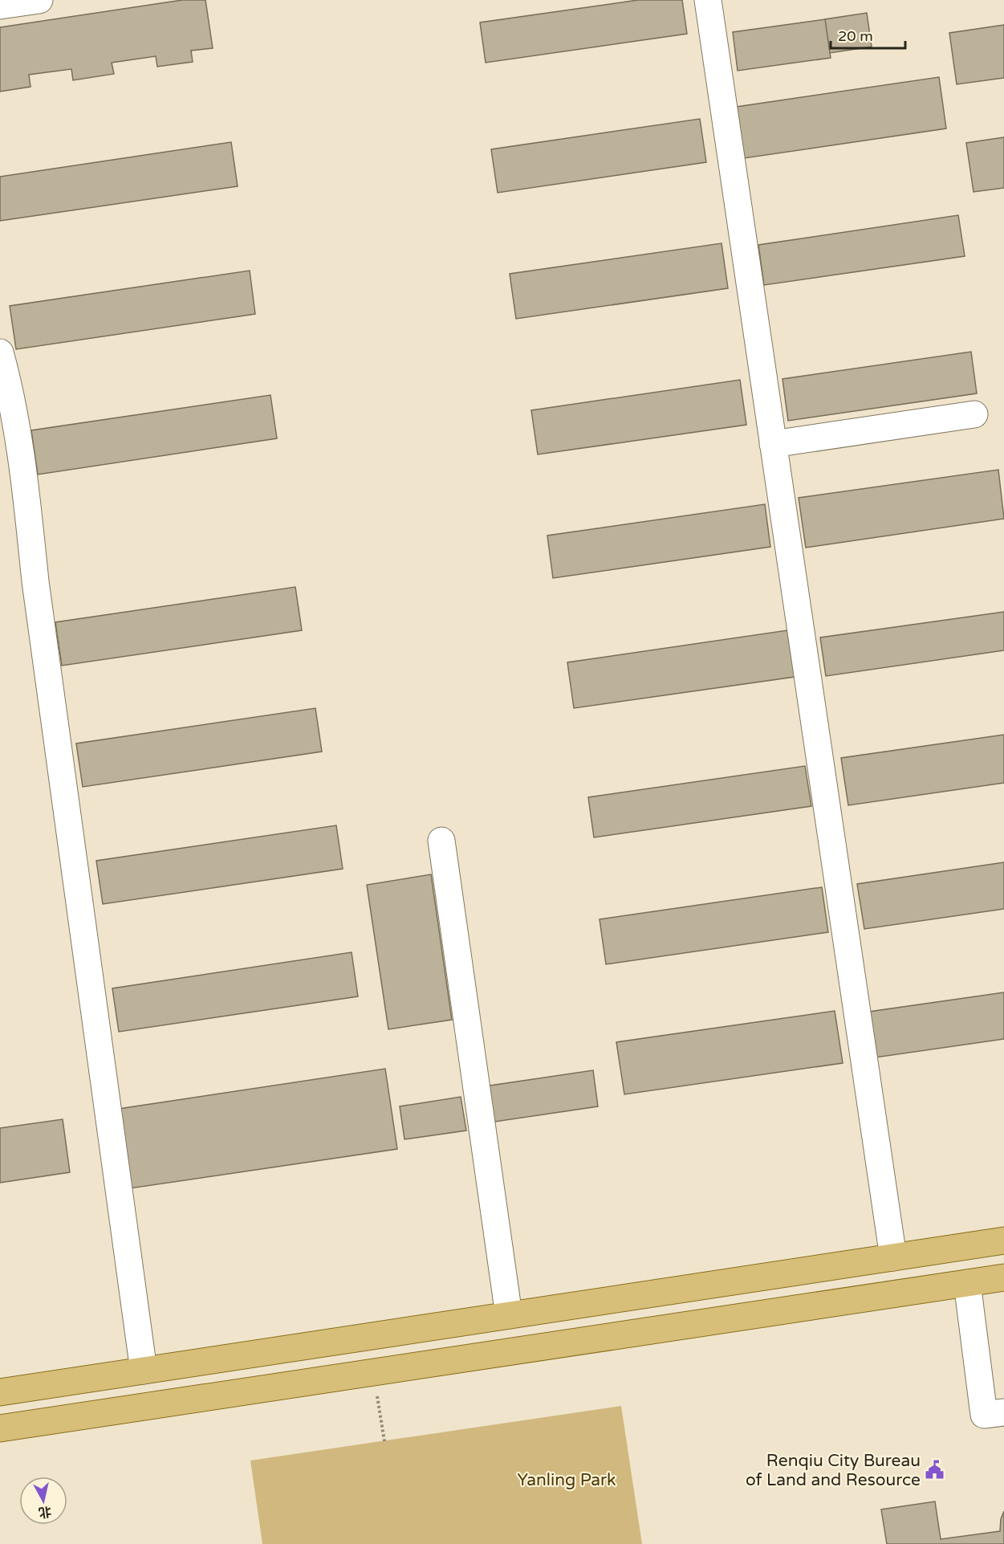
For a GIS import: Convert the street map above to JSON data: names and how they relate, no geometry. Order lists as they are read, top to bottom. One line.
{"parks":["Yanling Park"],"places":{"public building":["Renqiu City Bureau of Land and Resource"]},"scale_bar":"20 m","north":"bottom"}
